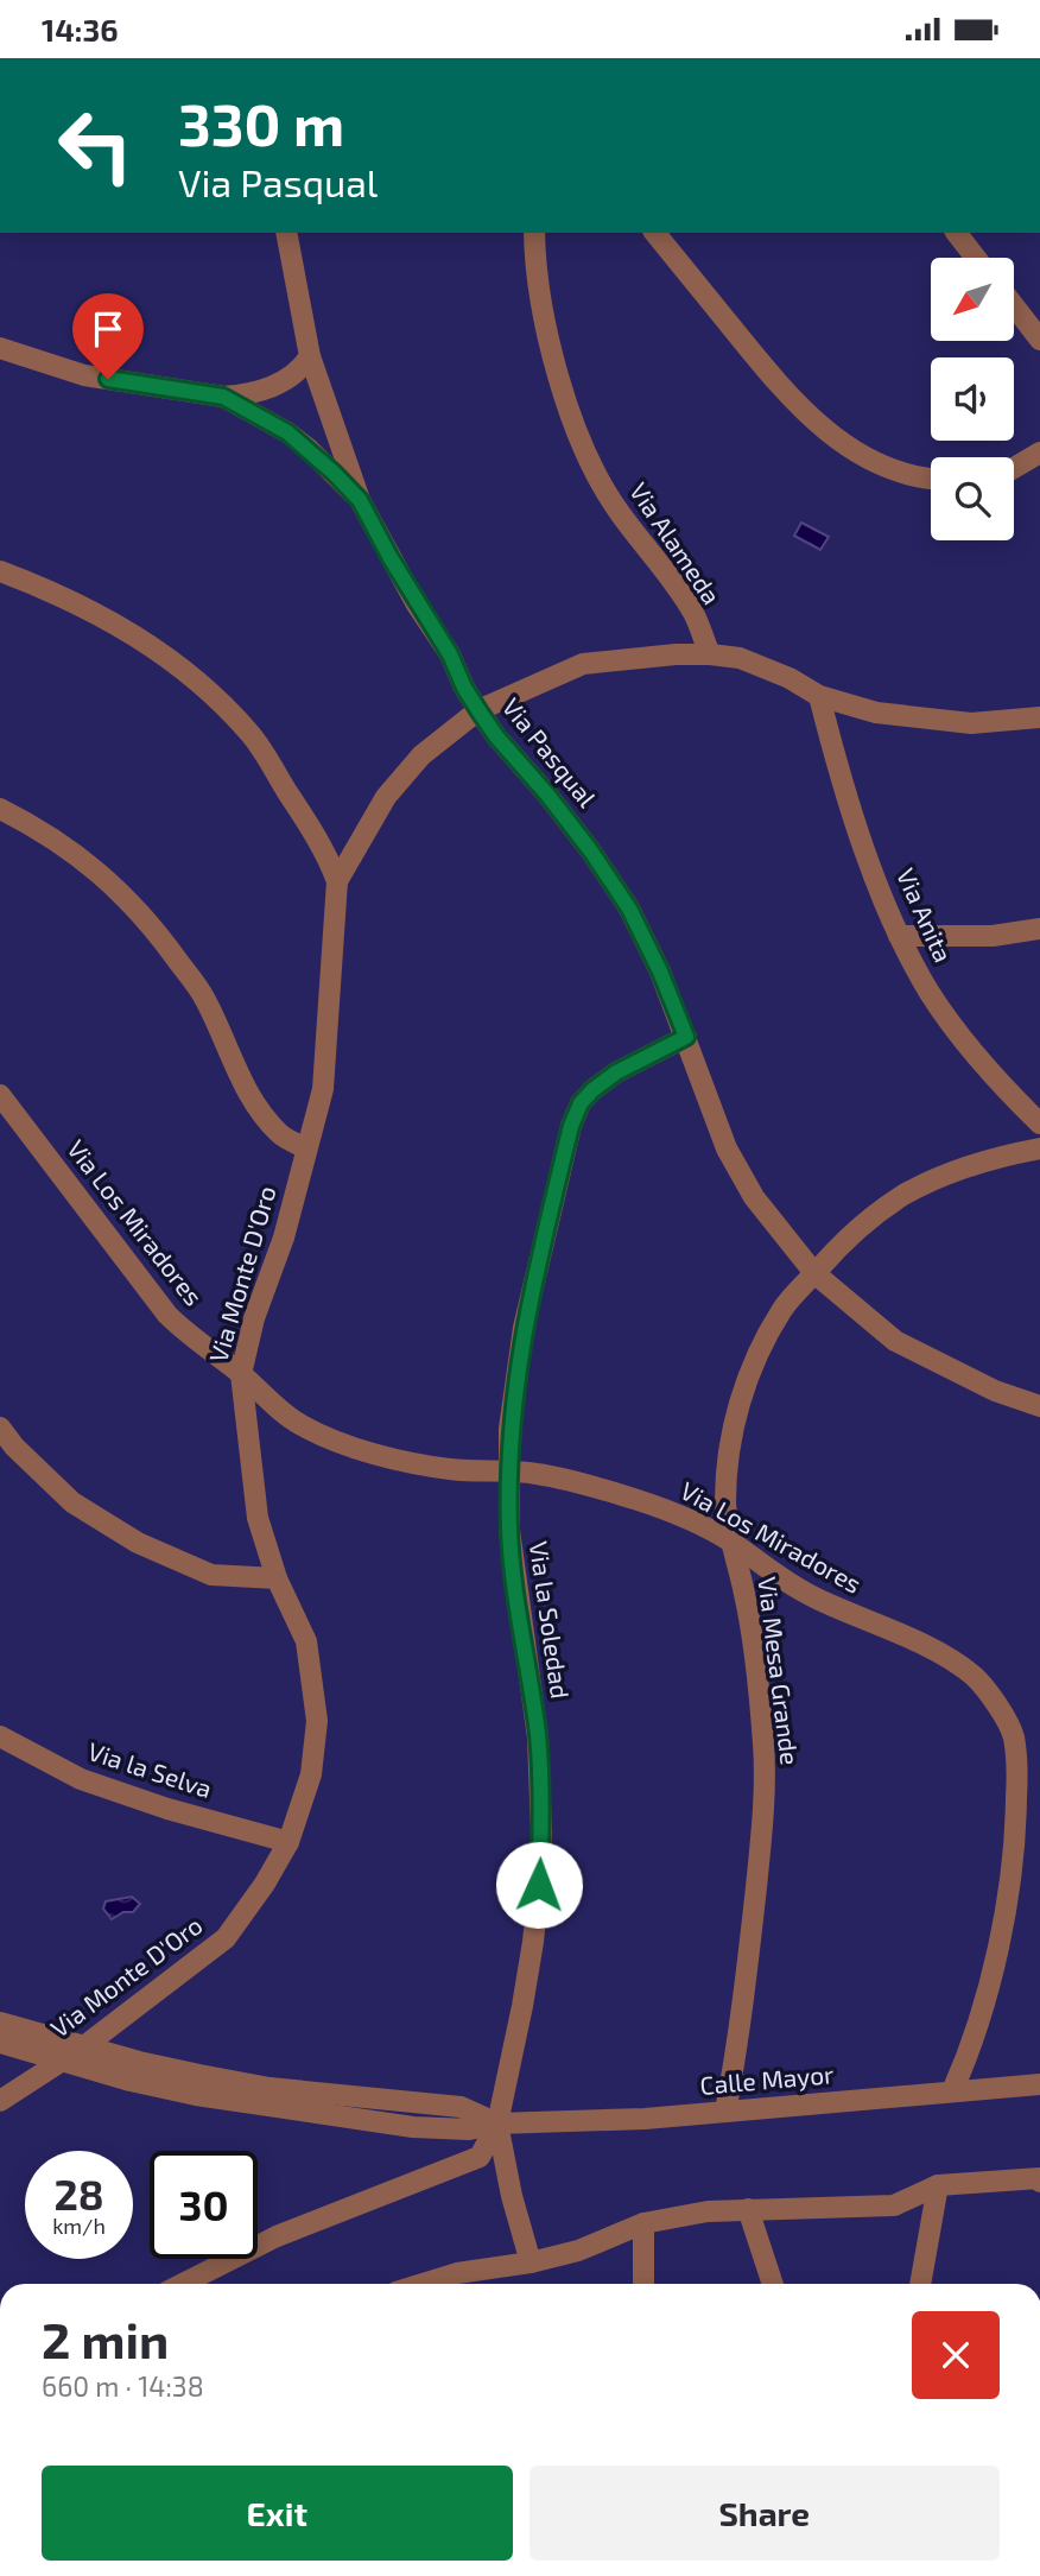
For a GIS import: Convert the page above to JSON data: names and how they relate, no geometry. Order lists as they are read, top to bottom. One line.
{"streets":{"street":["Via Alameda","Via Pasqual","Via Anita","Via Los Miradores","Via Monte D'Oro","Via la Soledad","Via Mesa Grande","Via la Selva","Calle Mayor"]},"crossings":[["Via Alameda","Via Monte D'Oro"],["Via Pasqual","Via Monte D'Oro"],["Via Pasqual","Via la Soledad"],["Via Pasqual","Via Mesa Grande"],["Via Los Miradores","Via Monte D'Oro"],["Via Los Miradores","Via la Soledad"],["Via Los Miradores","Via Mesa Grande"],["Via Los Miradores","Calle Mayor"],["Via Monte D'Oro","Via la Selva"],["Via Monte D'Oro","Calle Mayor"],["Via la Soledad","Calle Mayor"],["Via Mesa Grande","Calle Mayor"]],"north":"bottom left","page":{"status":"14:36","turn":["330 m","Via Pasqual"],"speed":"28 km/h","limit":"30","heading":["2 min","660 m · 14:38"],"buttons":["Exit","Share"]}}
